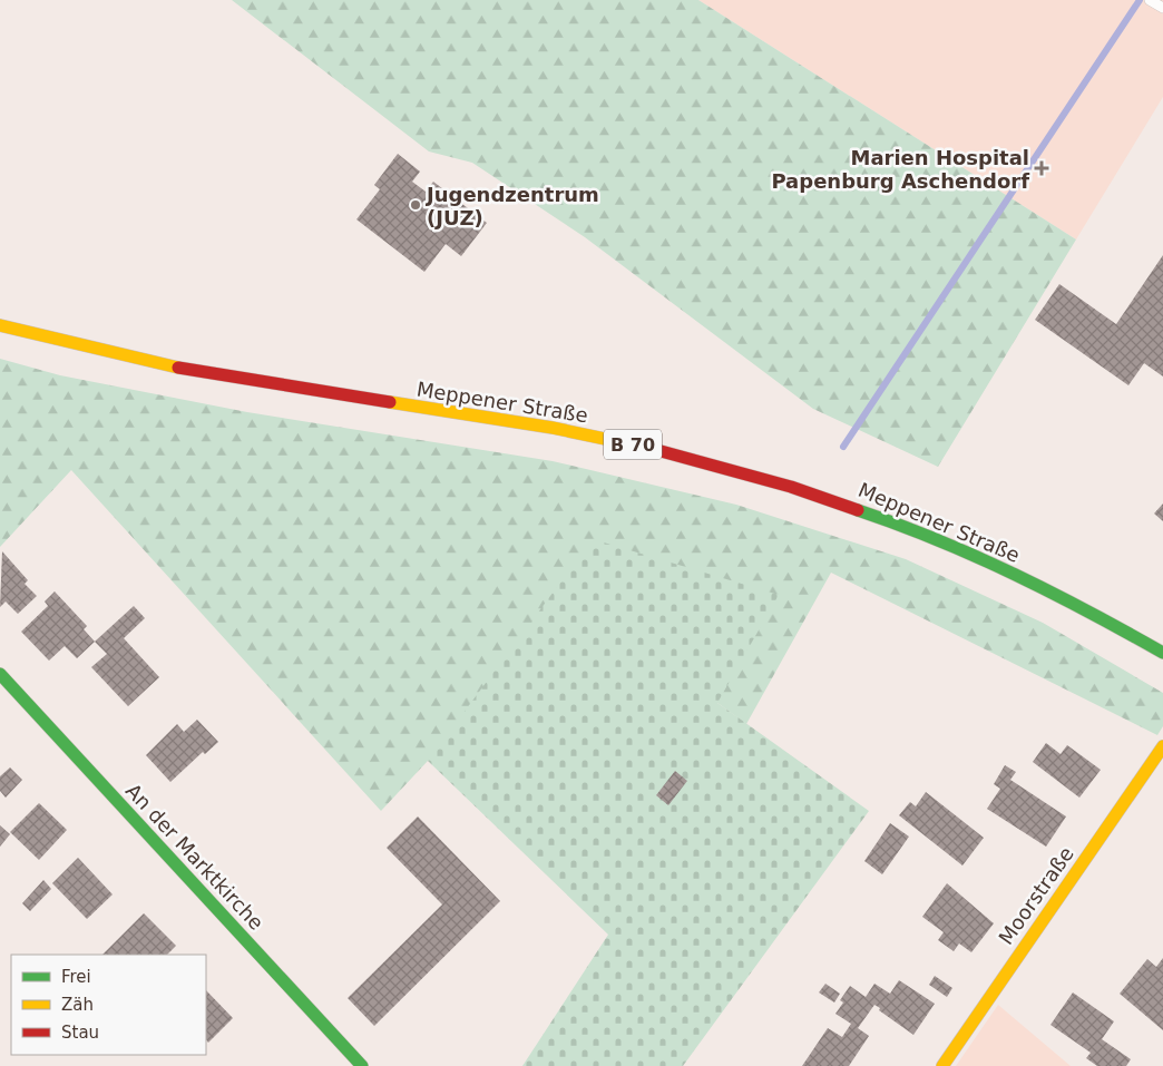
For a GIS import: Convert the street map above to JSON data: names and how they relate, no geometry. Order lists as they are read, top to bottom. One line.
{"streets":{"main road":["Meppener Straße","B 70","An der Marktkirche","Moorstraße"]},"places":{"health":["Marien Hospital Papenburg Aschendorf"],"other":["Jugendzentrum (JUZ)"]},"legend":["Frei","Zäh","Stau"]}
